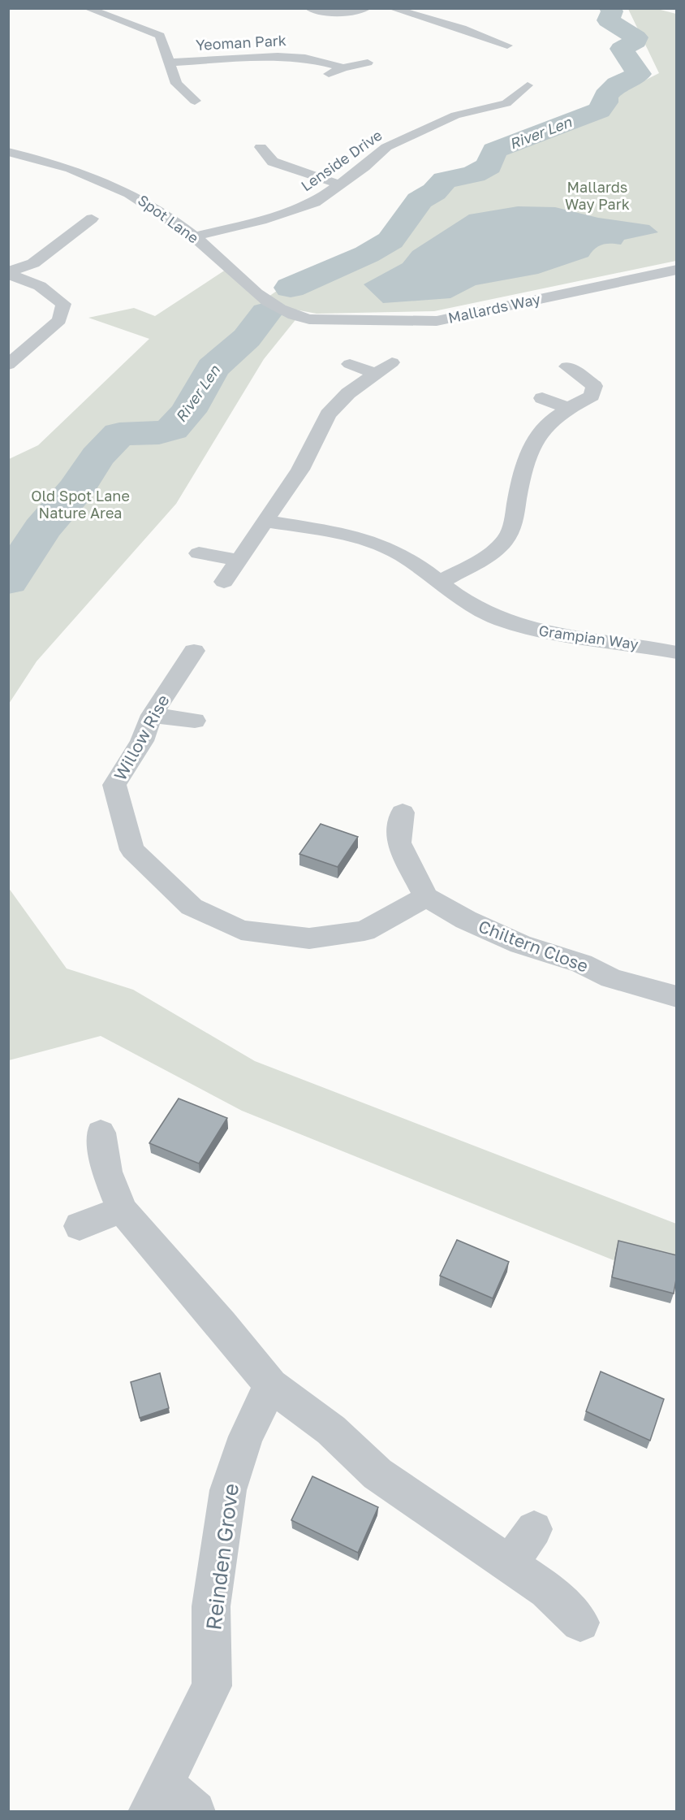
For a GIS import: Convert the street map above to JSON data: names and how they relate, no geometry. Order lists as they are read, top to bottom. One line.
{"streets":{"street":["Yeoman Park","Lenside Drive","Spot Lane","Mallards Way","Grampian Way","Willow Rise","Chiltern Close","Reinden Grove"]},"crossings":[["Lenside Drive","Spot Lane"],["Spot Lane","Mallards Way"],["Willow Rise","Chiltern Close"]],"water":["River Len"],"parks":["Mallards Way Park","Old Spot Lane Nature Area"]}
